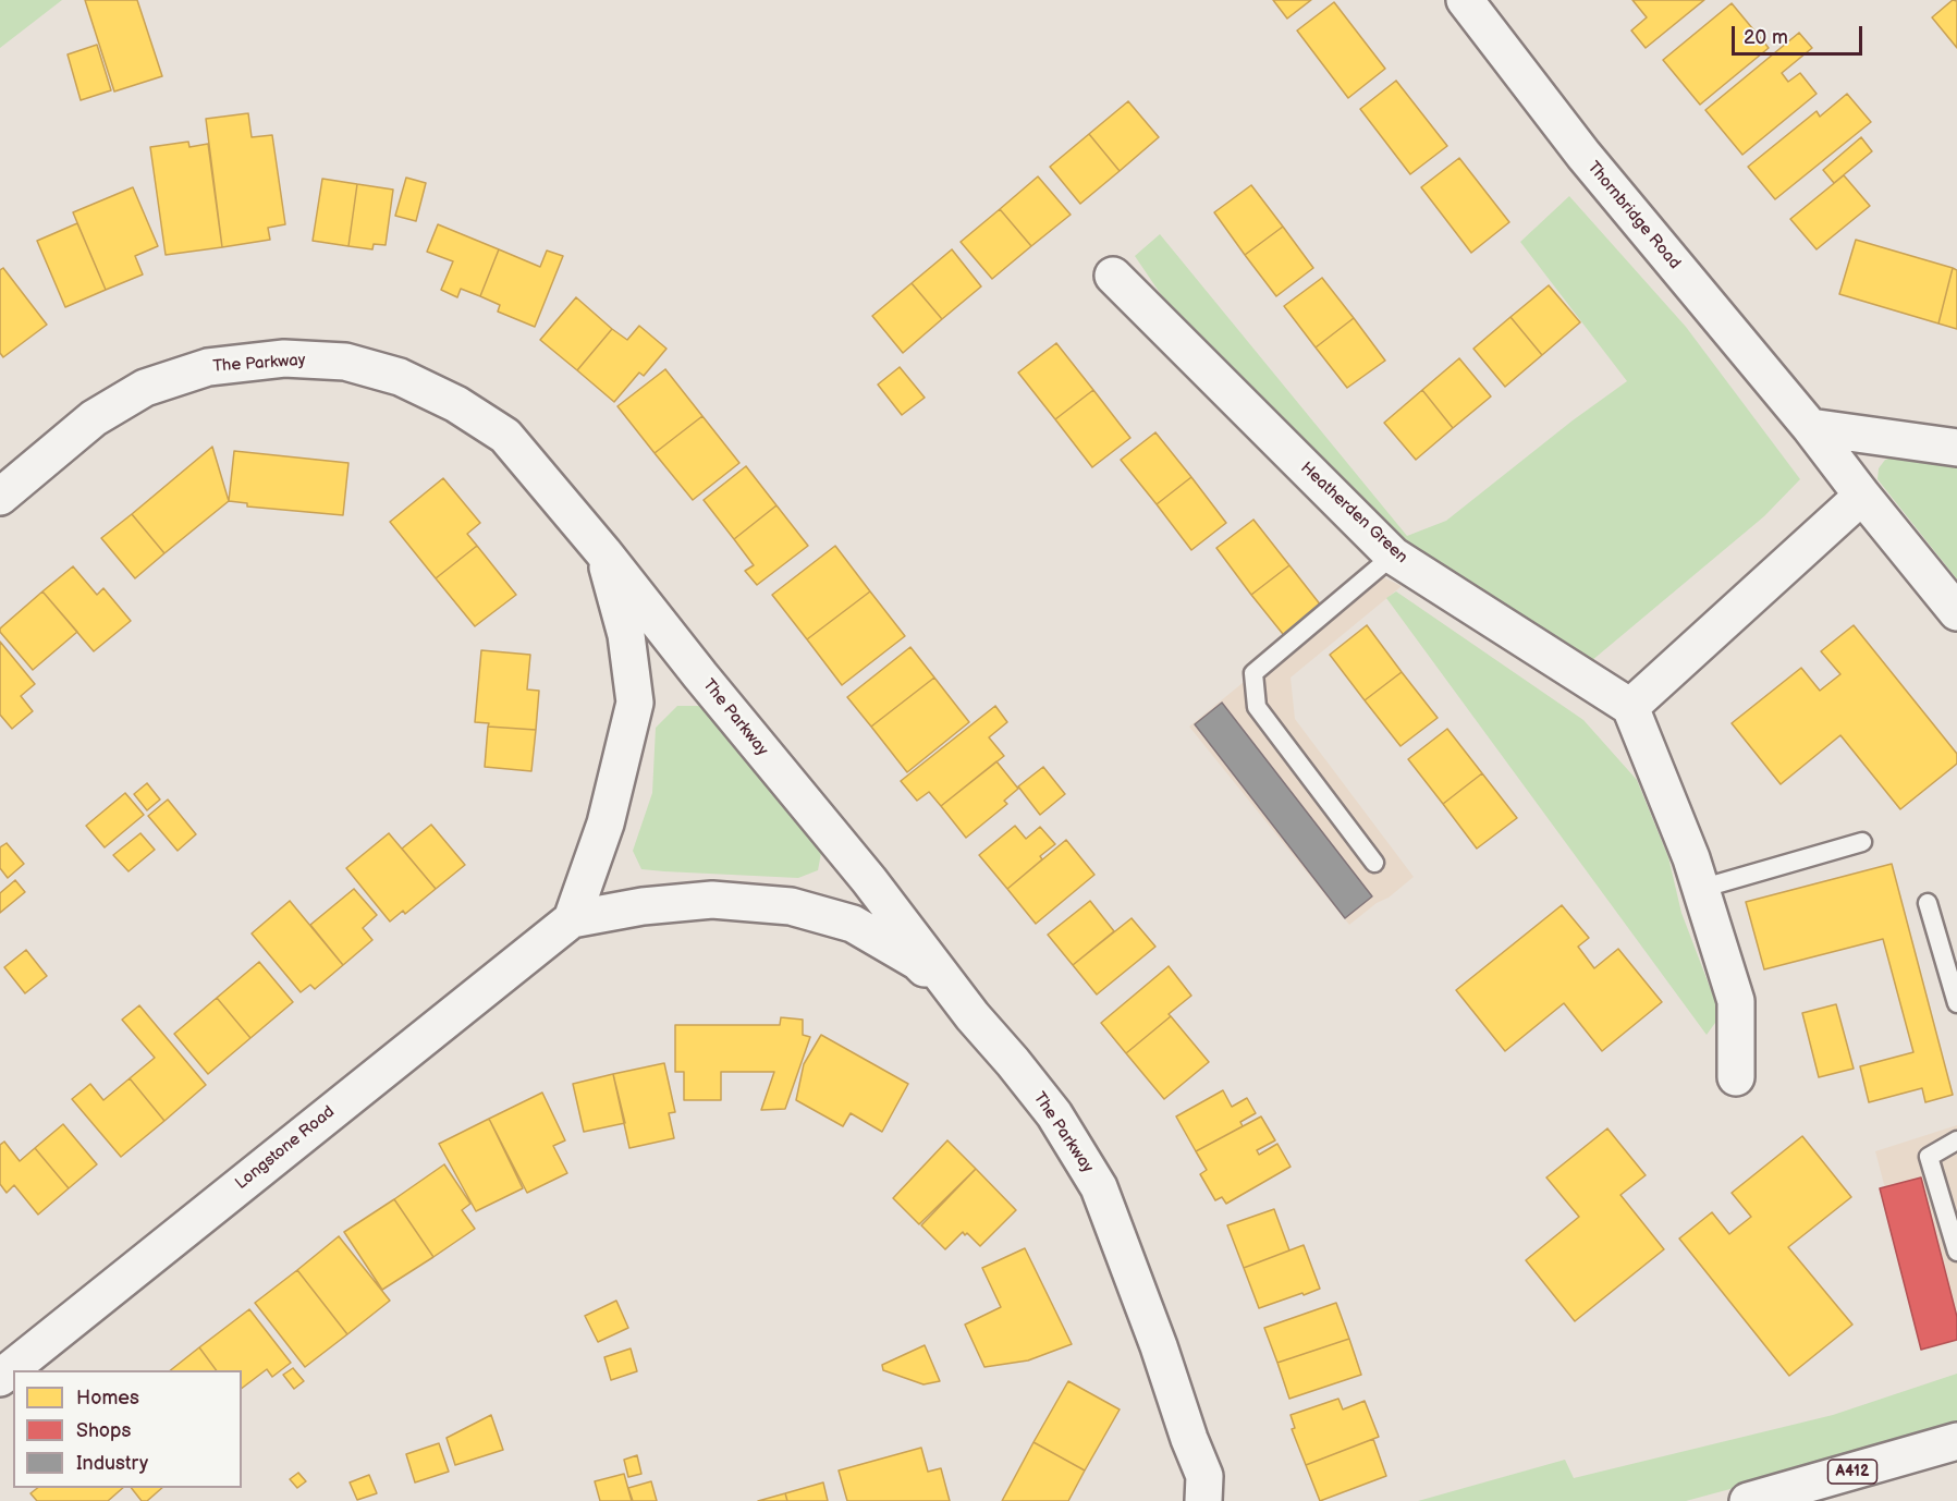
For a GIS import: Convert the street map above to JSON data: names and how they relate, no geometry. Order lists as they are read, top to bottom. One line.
{"streets":{"street":["Thornbridge Road","The Parkway","Heatherden Green","Longstone Road","A412"]},"legend":["Homes","Shops","Industry"],"scale_bar":"20 m"}
